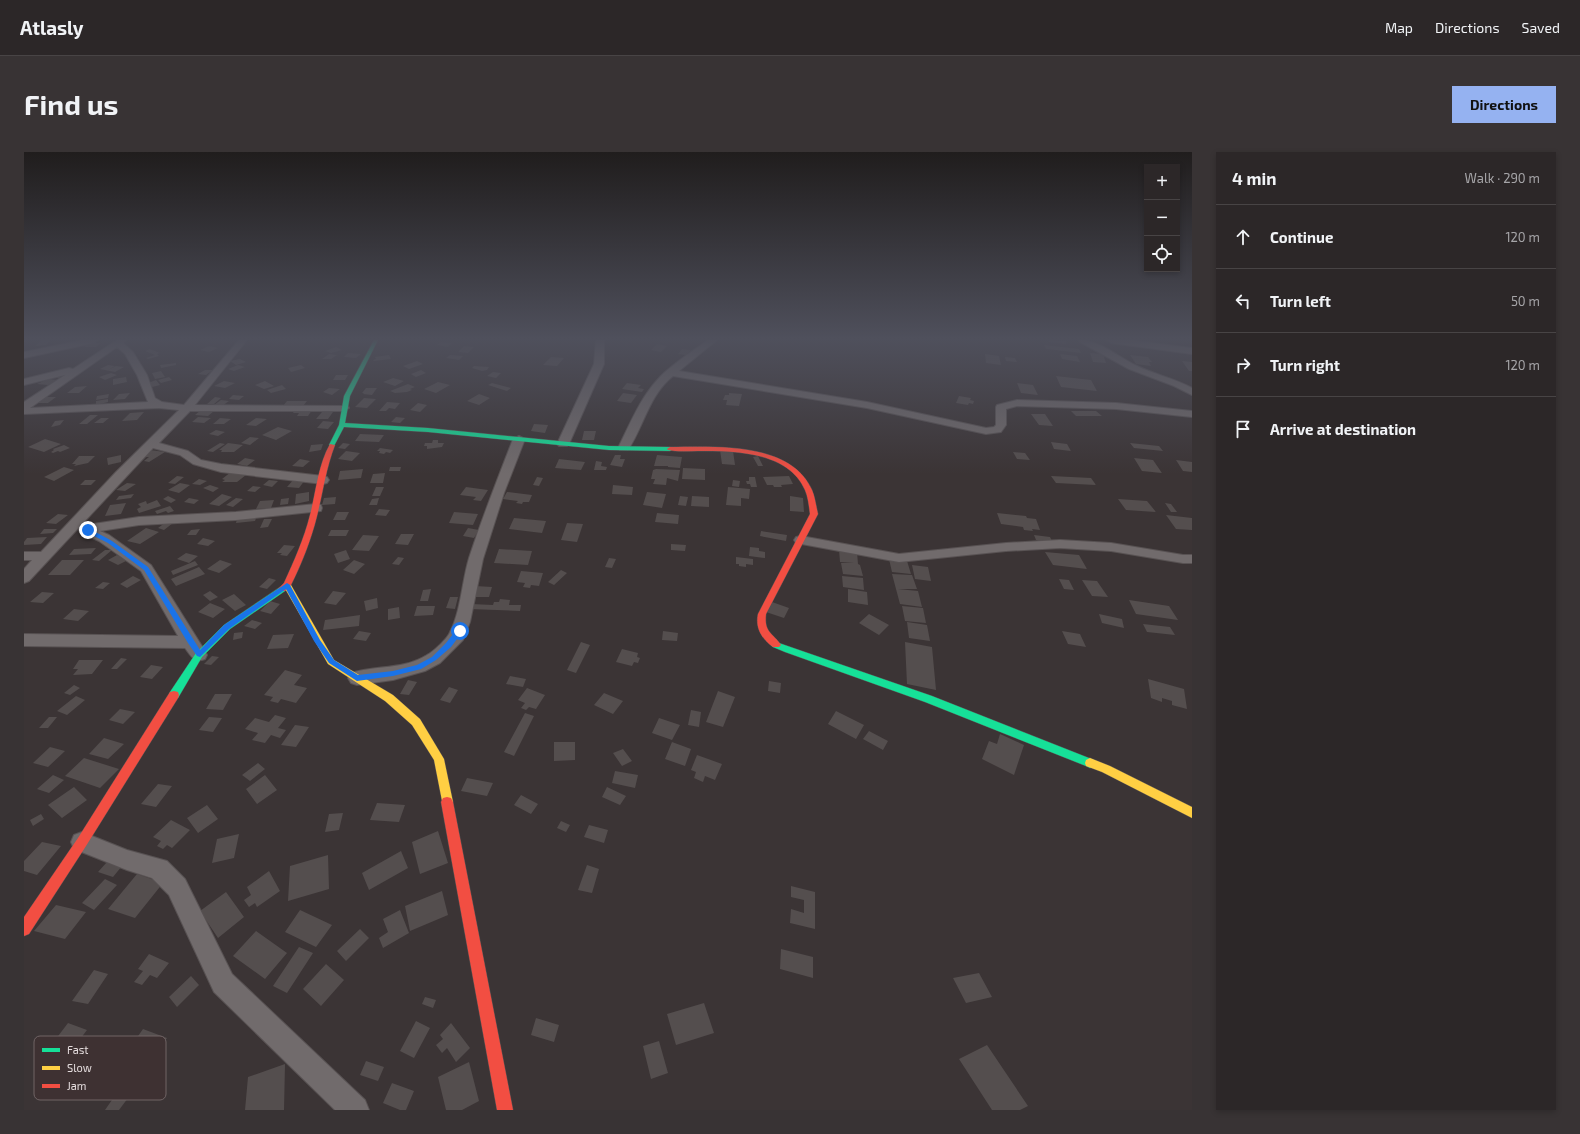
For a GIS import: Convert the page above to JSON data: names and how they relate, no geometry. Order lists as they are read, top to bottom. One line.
{"legend":["Fast","Slow","Jam"],"page":{"header":"Atlasly","nav":["Map","Directions","Saved"],"buttons":"Directions","title":"Find us","heading":["4 min","Walk · 290 m"],"map_buttons":["+","−"],"list":[["Continue","120 m"],["Turn left","50 m"],["Turn right","120 m"],"Arrive at destination"]}}
